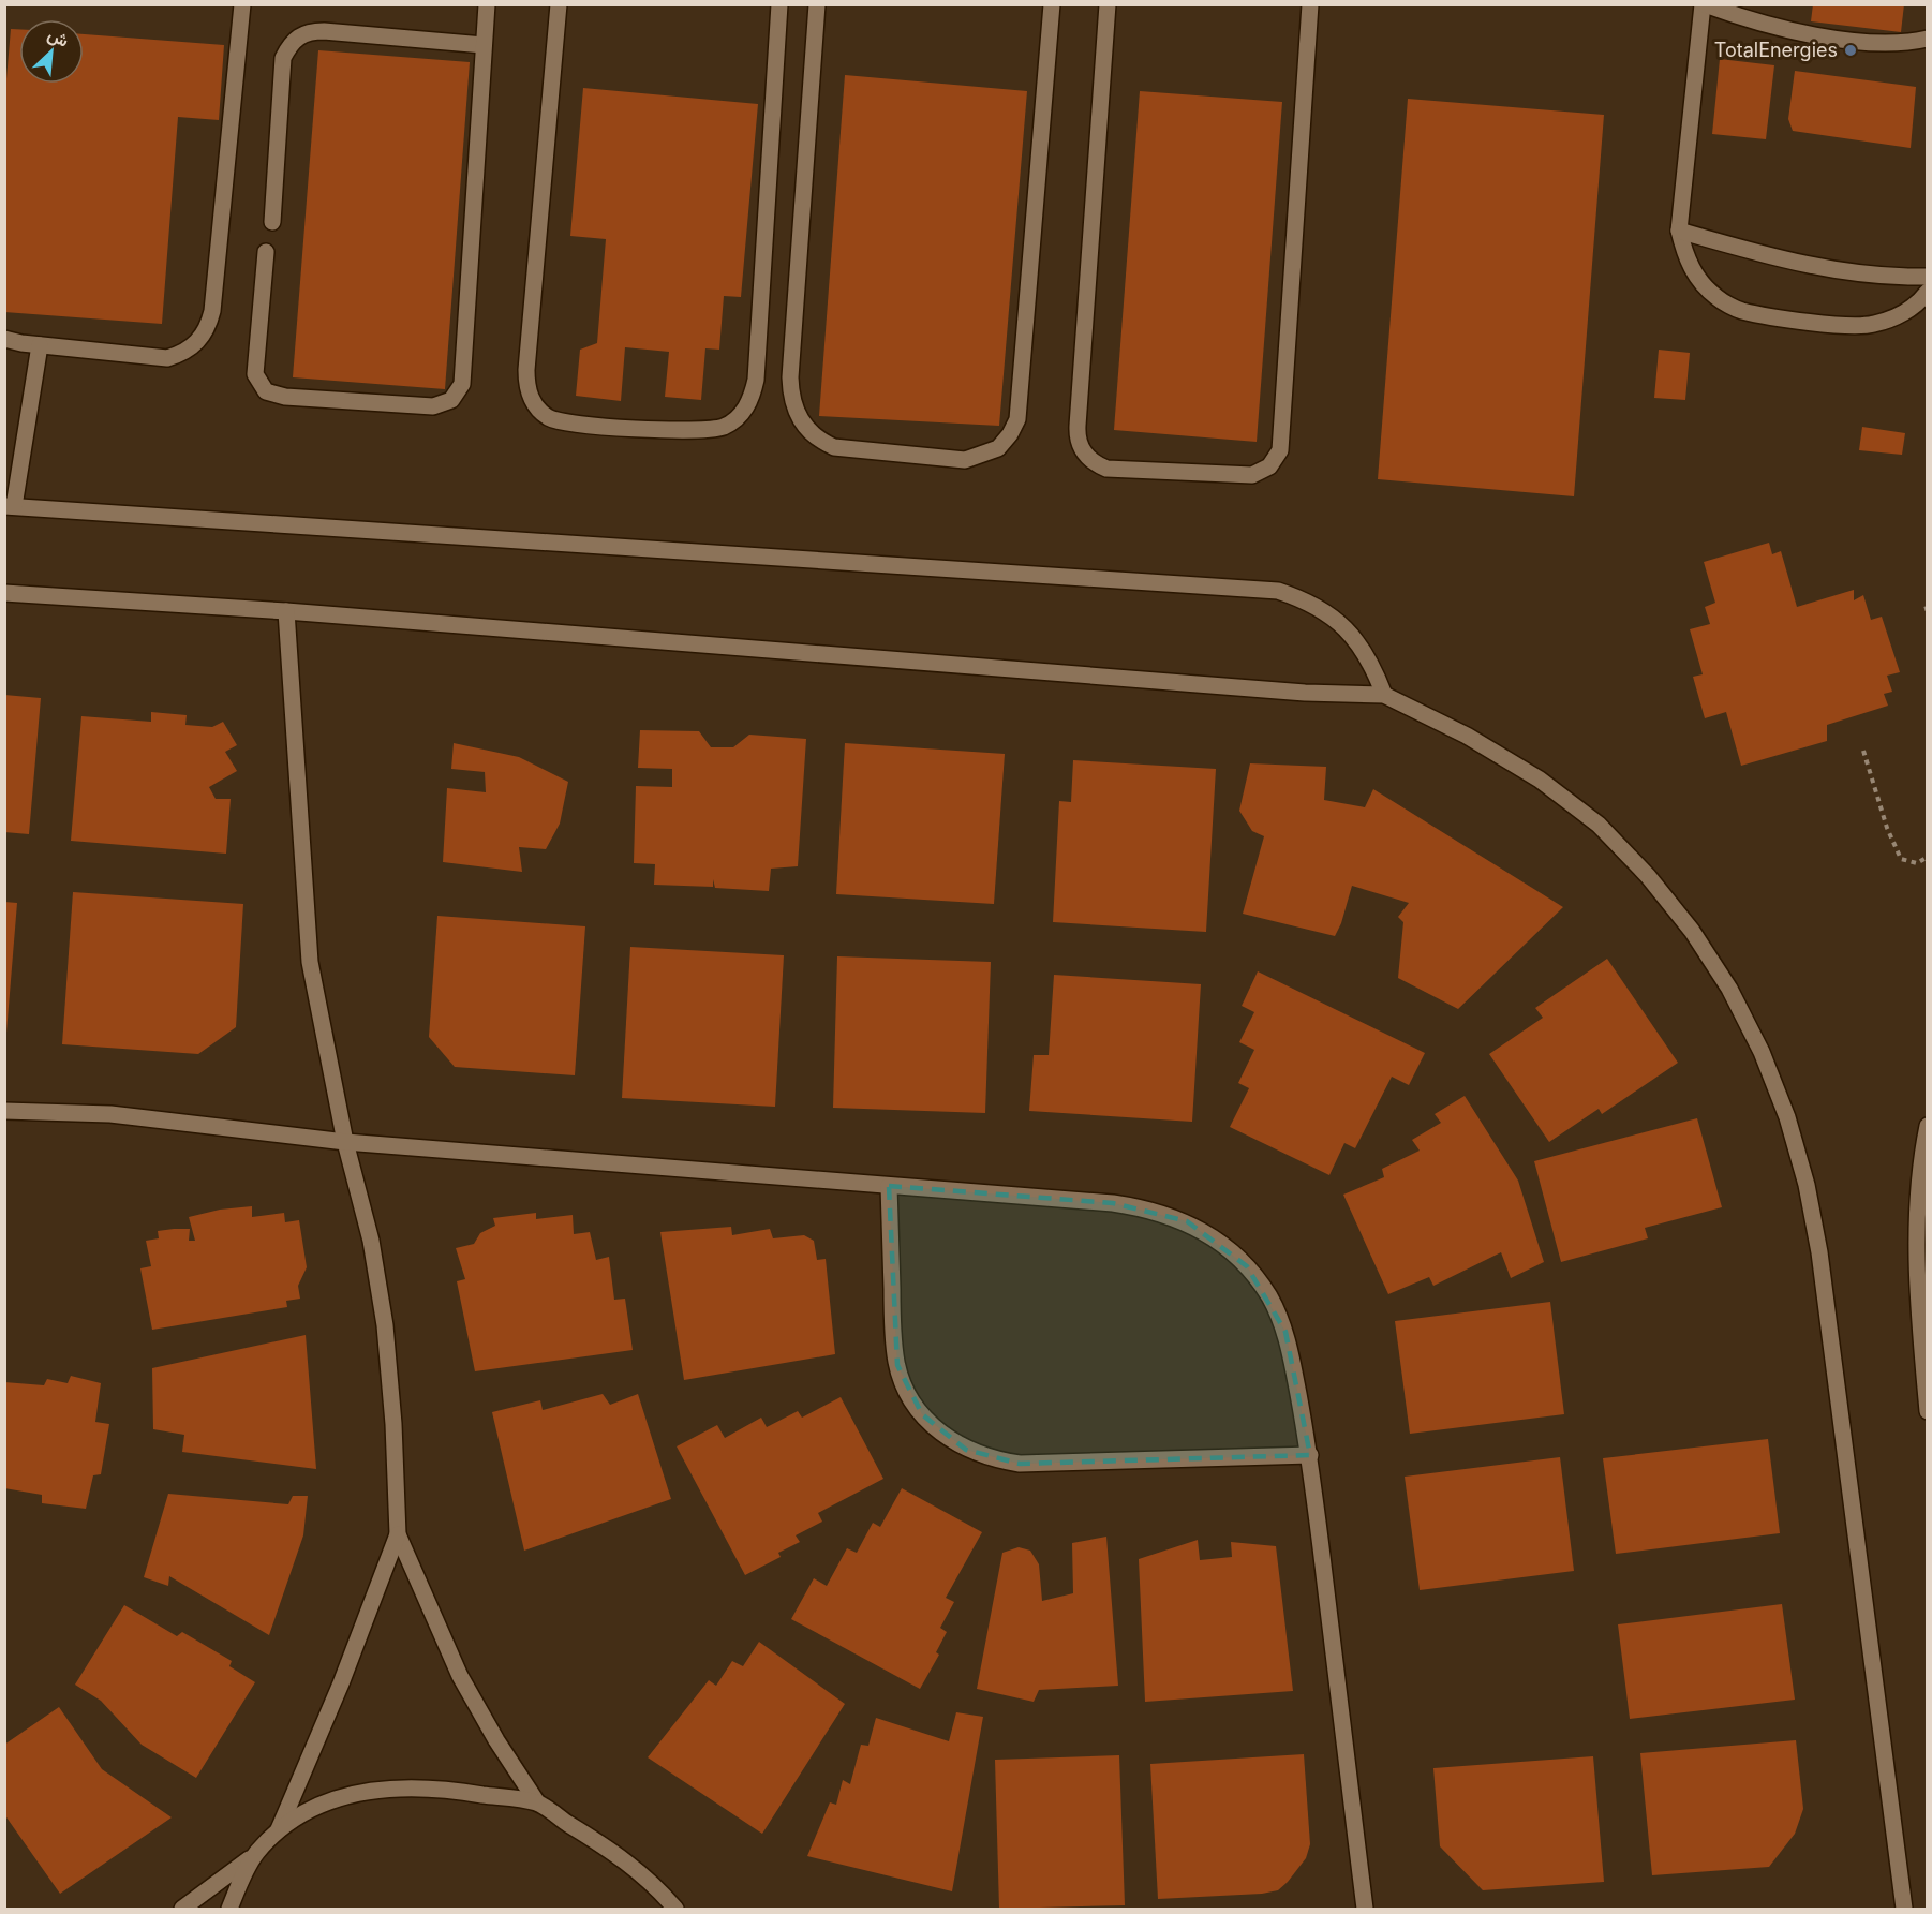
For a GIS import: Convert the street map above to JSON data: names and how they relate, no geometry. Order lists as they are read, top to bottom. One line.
{"places":["TotalEnergies"],"north":"top right"}
